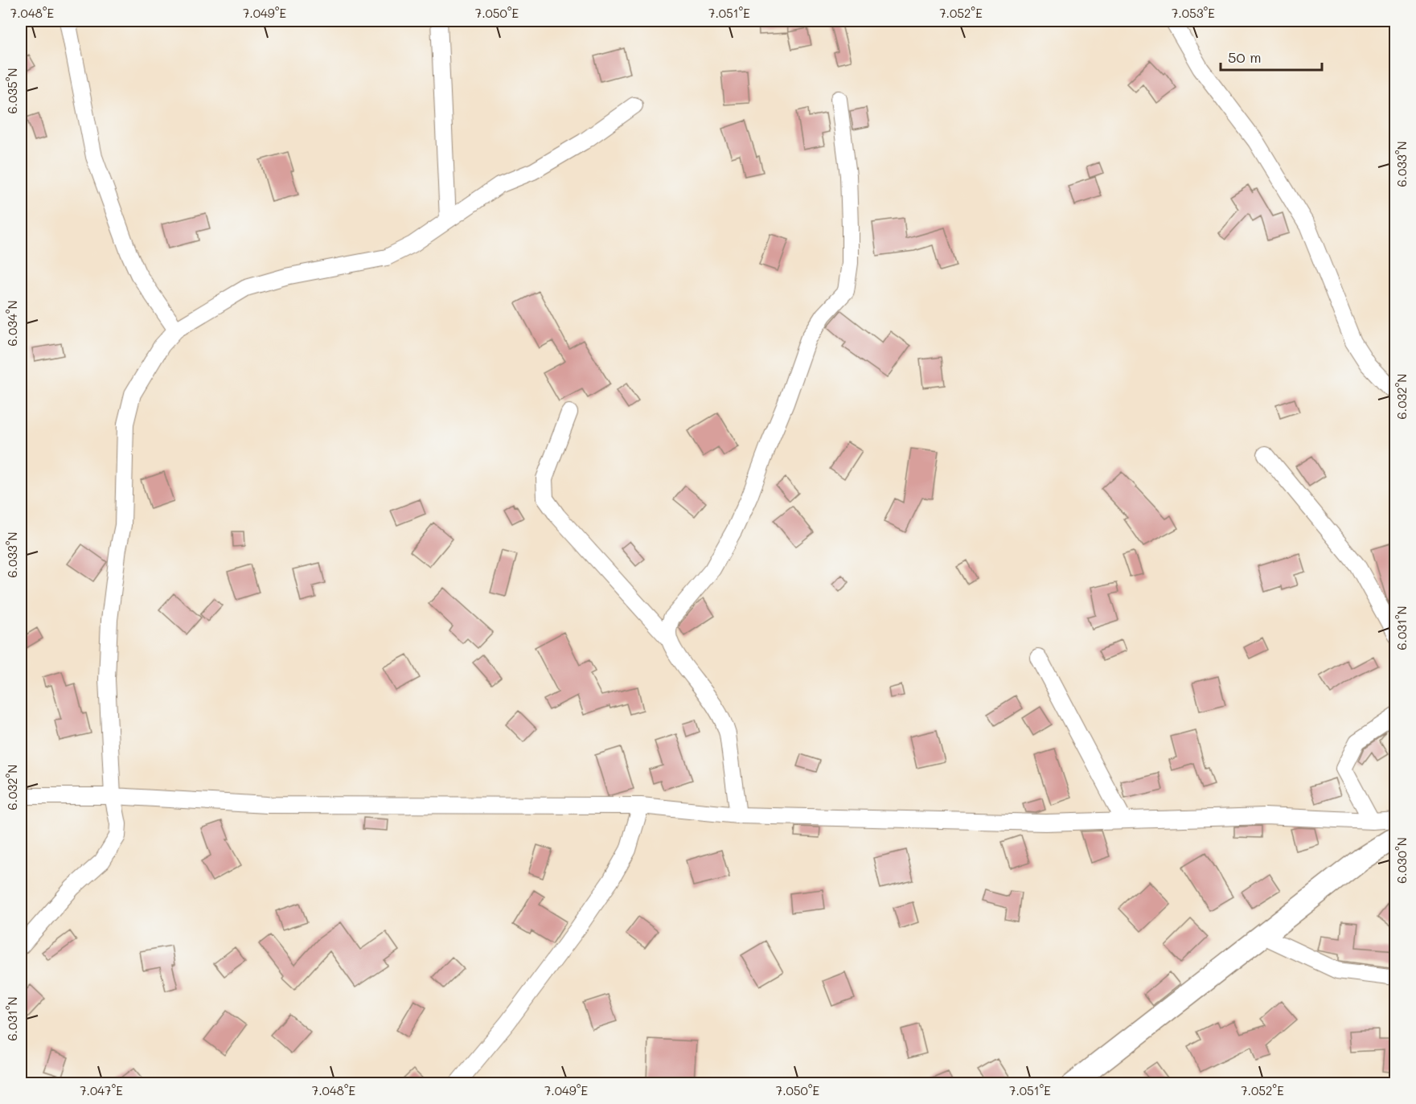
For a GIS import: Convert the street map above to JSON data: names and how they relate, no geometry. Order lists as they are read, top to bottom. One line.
{"scale_bar":"50 m","coordinates":["7.048°E","7.049°E","7.050°E","7.051°E","7.052°E","7.053°E","6.035°N","6.033°N","6.034°N","6.032°N","6.031°N","6.030°N","7.047°E"]}
